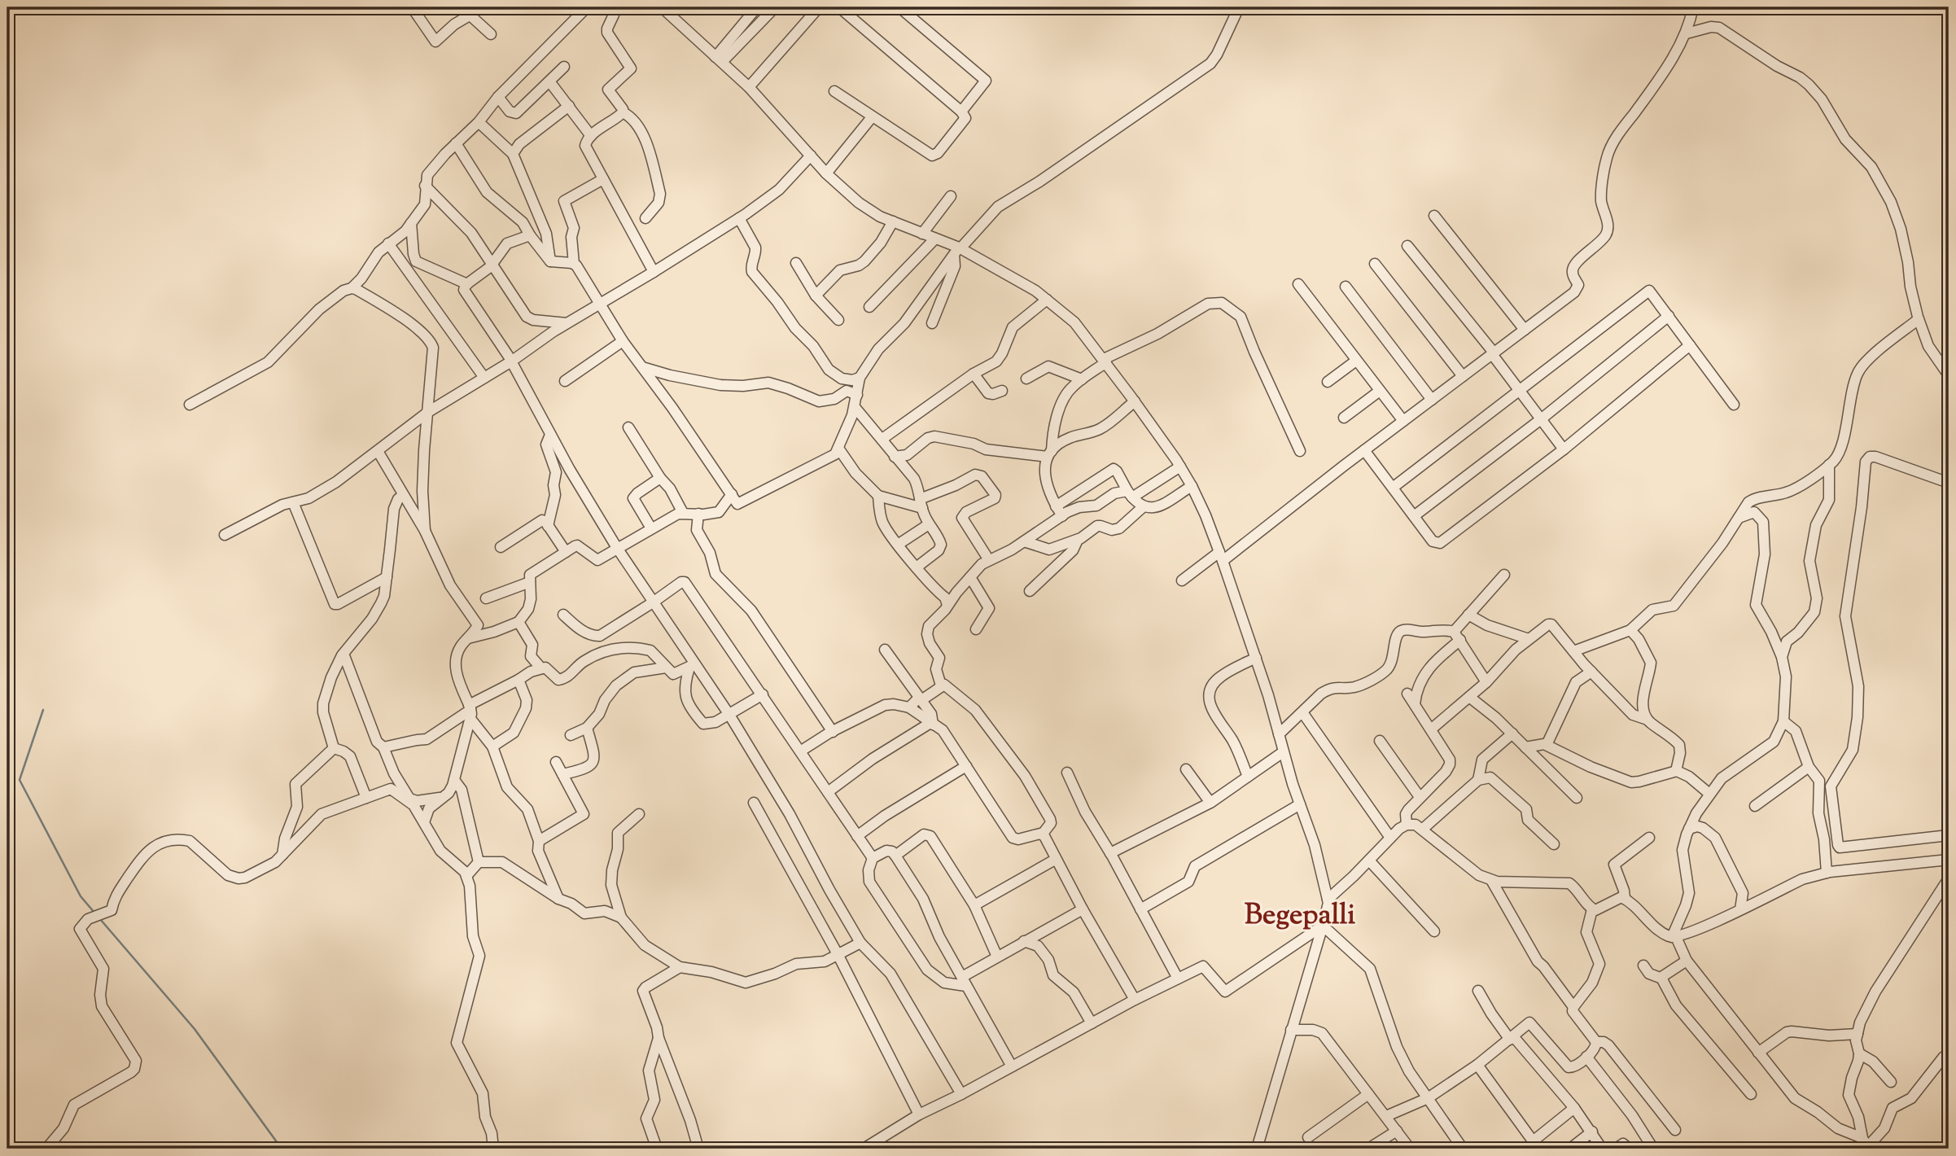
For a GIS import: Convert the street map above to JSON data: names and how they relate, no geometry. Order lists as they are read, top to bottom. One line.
{"districts":["Begepalli"]}
